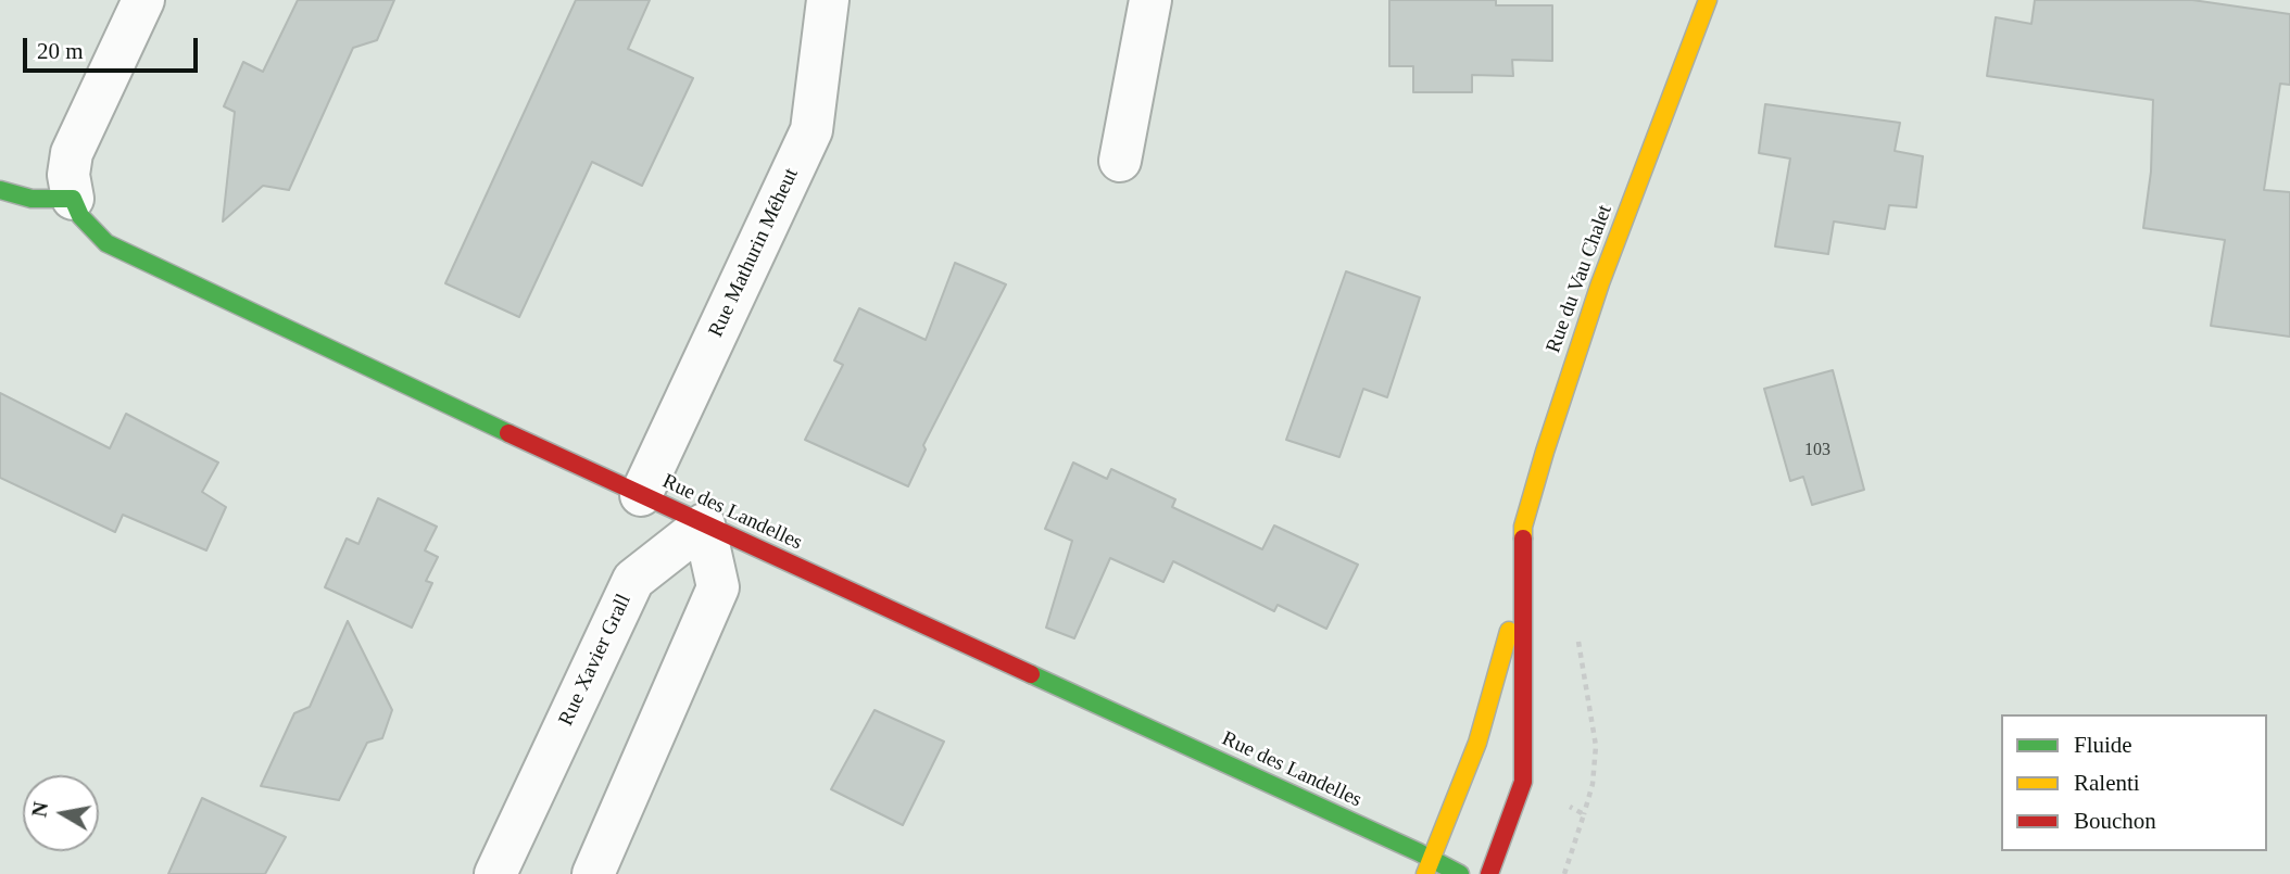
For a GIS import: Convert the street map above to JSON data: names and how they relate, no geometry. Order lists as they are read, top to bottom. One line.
{"streets":{"street":["Rue Mathurin Méheut","Rue du Vau Chalet","Rue des Landelles","Rue Xavier Grall"]},"crossings":[["Rue Mathurin Méheut","Rue des Landelles"],["Rue du Vau Chalet","Rue des Landelles"],["Rue des Landelles","Rue Xavier Grall"]],"house_numbers":["103"],"legend":["Fluide","Ralenti","Bouchon"],"scale_bar":"20 m","north":"left"}
